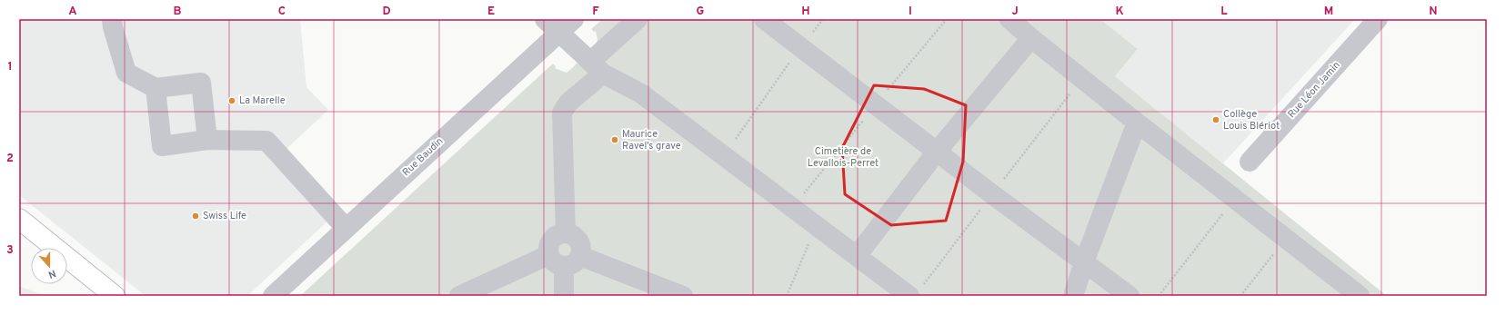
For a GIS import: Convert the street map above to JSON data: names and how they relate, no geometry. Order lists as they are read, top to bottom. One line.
{"streets":{"street":["Rue Léon Jamin","Rue Baudin"]},"parks":["Cimetière de Levallois-Perret"],"places":["La Marelle","Collège Louis Blériot","Maurice Ravel’s grave","Swiss Life"],"north":"bottom","grid":{"columns":["A","B","C","D","E","F","G","H","I","J","K","L","M","N"],"rows":["1","2","3"]}}
